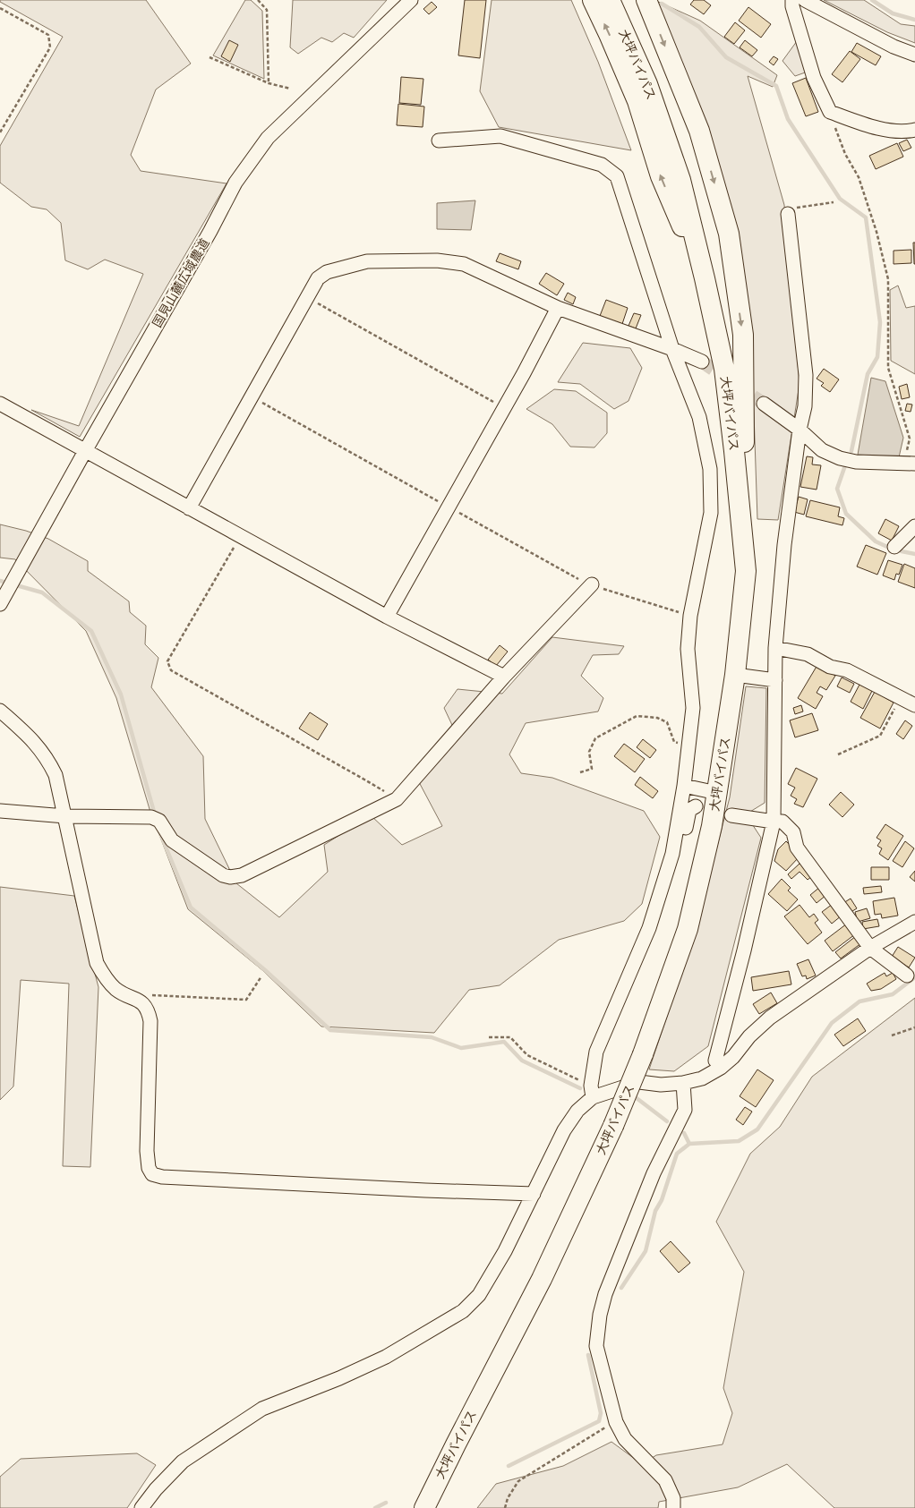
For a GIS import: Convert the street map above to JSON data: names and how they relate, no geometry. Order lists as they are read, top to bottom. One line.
{"streets":{"highway":["大坪バイパス"],"street":["国見山麓広域農道"]}}
